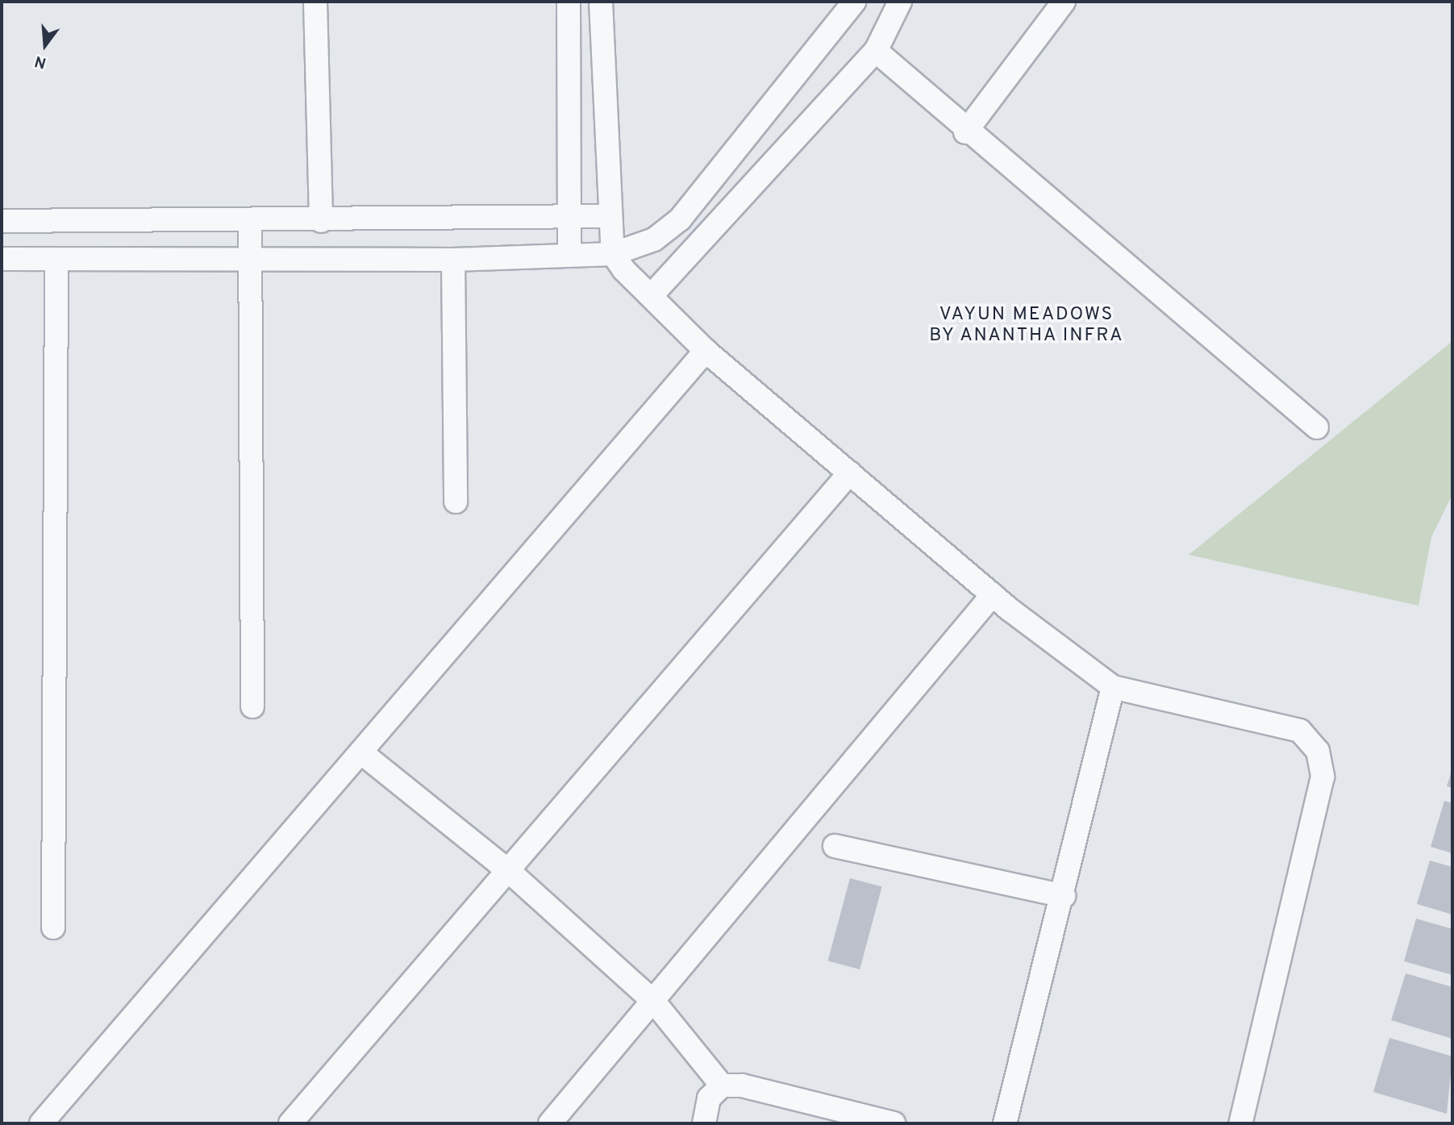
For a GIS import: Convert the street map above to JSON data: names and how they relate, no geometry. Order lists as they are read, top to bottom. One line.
{"districts":["VAYUN MEADOWS BY ANANTHA INFRA"],"north":"bottom"}
